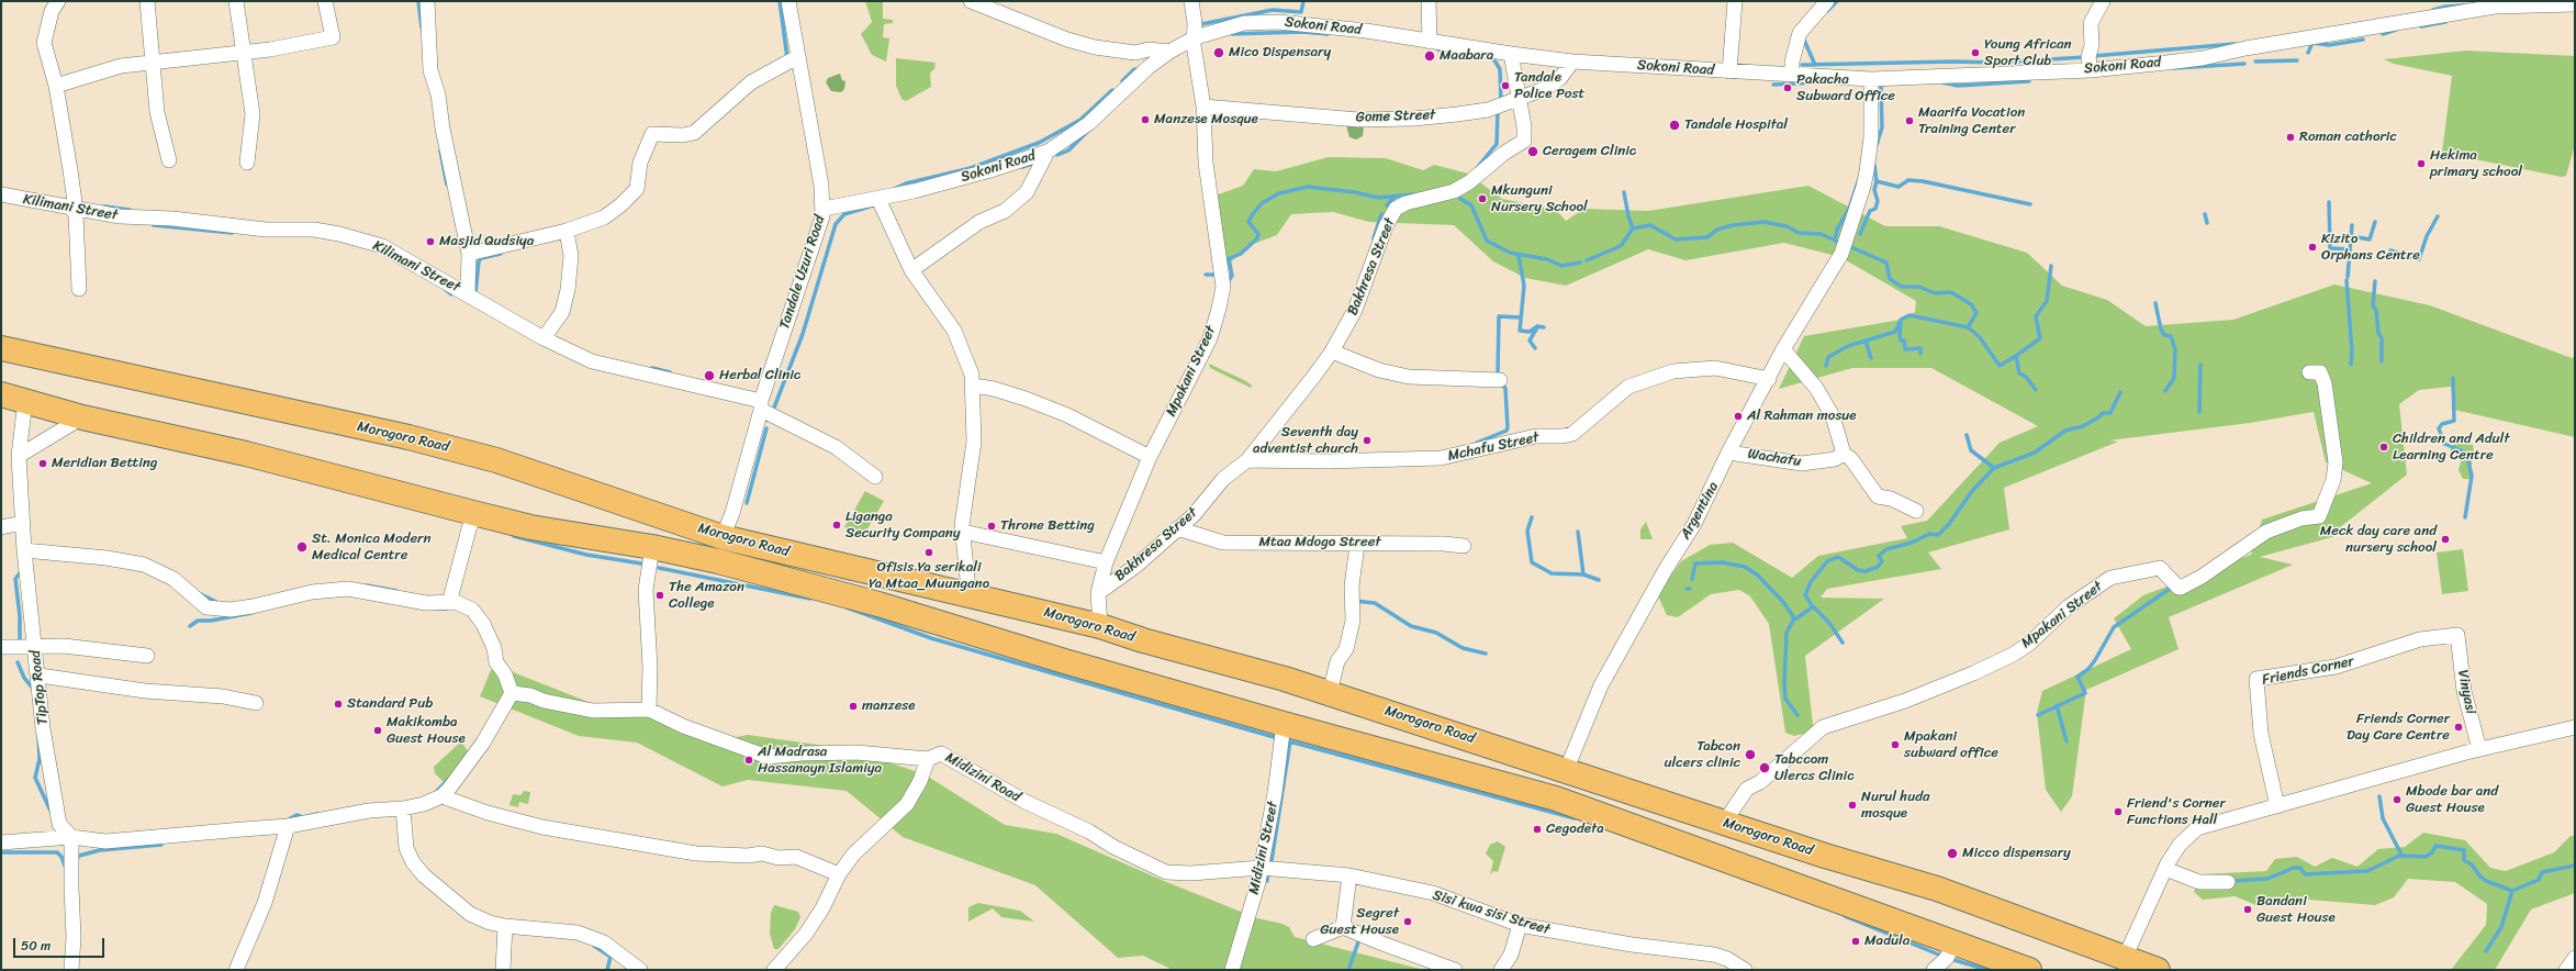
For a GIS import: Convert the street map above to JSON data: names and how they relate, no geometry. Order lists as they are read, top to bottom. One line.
{"streets":{"highway":["Morogoro Road"],"street":["Sokoni Road","Gome Street","Kilimani Street","Bakhresa Street","Tandale Uzuri Road","Mpakani Street","Mchafu Street","Wachafu","Argentina","Mtaa Mdogo Street","Friends Corner","TipTop Road","Vinyasi","Midizini Road","Midizini Street","Sisi kwa sisi Street"]},"crossings":[["Sokoni Road","Gome Street"],["Sokoni Road","Bakhresa Street"],["Sokoni Road","Tandale Uzuri Road"],["Sokoni Road","Mpakani Street"],["Sokoni Road","Argentina"],["Gome Street","Bakhresa Street"],["Gome Street","Mpakani Street"],["Kilimani Street","Tandale Uzuri Road"],["Bakhresa Street","Mpakani Street"],["Bakhresa Street","Mchafu Street"],["Bakhresa Street","Mtaa Mdogo Street"],["Tandale Uzuri Road","Morogoro Road"],["Mpakani Street","Morogoro Road"],["Morogoro Road","Argentina"],["Morogoro Road","TipTop Road"],["Morogoro Road","Midizini Street"],["Mchafu Street","Argentina"],["Wachafu","Argentina"],["Friends Corner","Vinyasi"],["Midizini Road","Midizini Street"],["Midizini Road","Sisi kwa sisi Street"],["Midizini Street","Sisi kwa sisi Street"]],"places":["Mico Dispensary","Young African Sport Club","Maabara","Tandale Police Post","Pakacha Subward Office","Manzese Mosque","Maarifa Vocation Training Center","Tandale Hospital","Roman cathoric","Ceragem Clinic","Hekima primary school","Mkunguni Nursery School","Masjid Qudsiya","Kizito Orphans Centre","Herbal Clinic","Al Rahman mosue","Seventh day adventist church","Children and Adult Learning Centre","Meridian Betting","Liganga Security Company","Throne Betting","Meck day care and nursery school","St. Monica Modern Medical Centre","Ofisis Ya serikali Ya Mtaa_Muungano","The Amazon College","Standard Pub","manzese","Friends Corner Day Care Centre","Makikomba Guest House","Mpakani subward office","Tabcon ulcers clinic","Al Madrasa Hassanayn Islamiya","Tabccom Ulercs Clinic","Mbode bar and Guest House","Nurul huda mosque","Friend's Corner Functions Hall","Cegodeta","Micco dispensary","Bandani Guest House","Segret Guest House","Madula"],"scale_bar":"50 m"}
